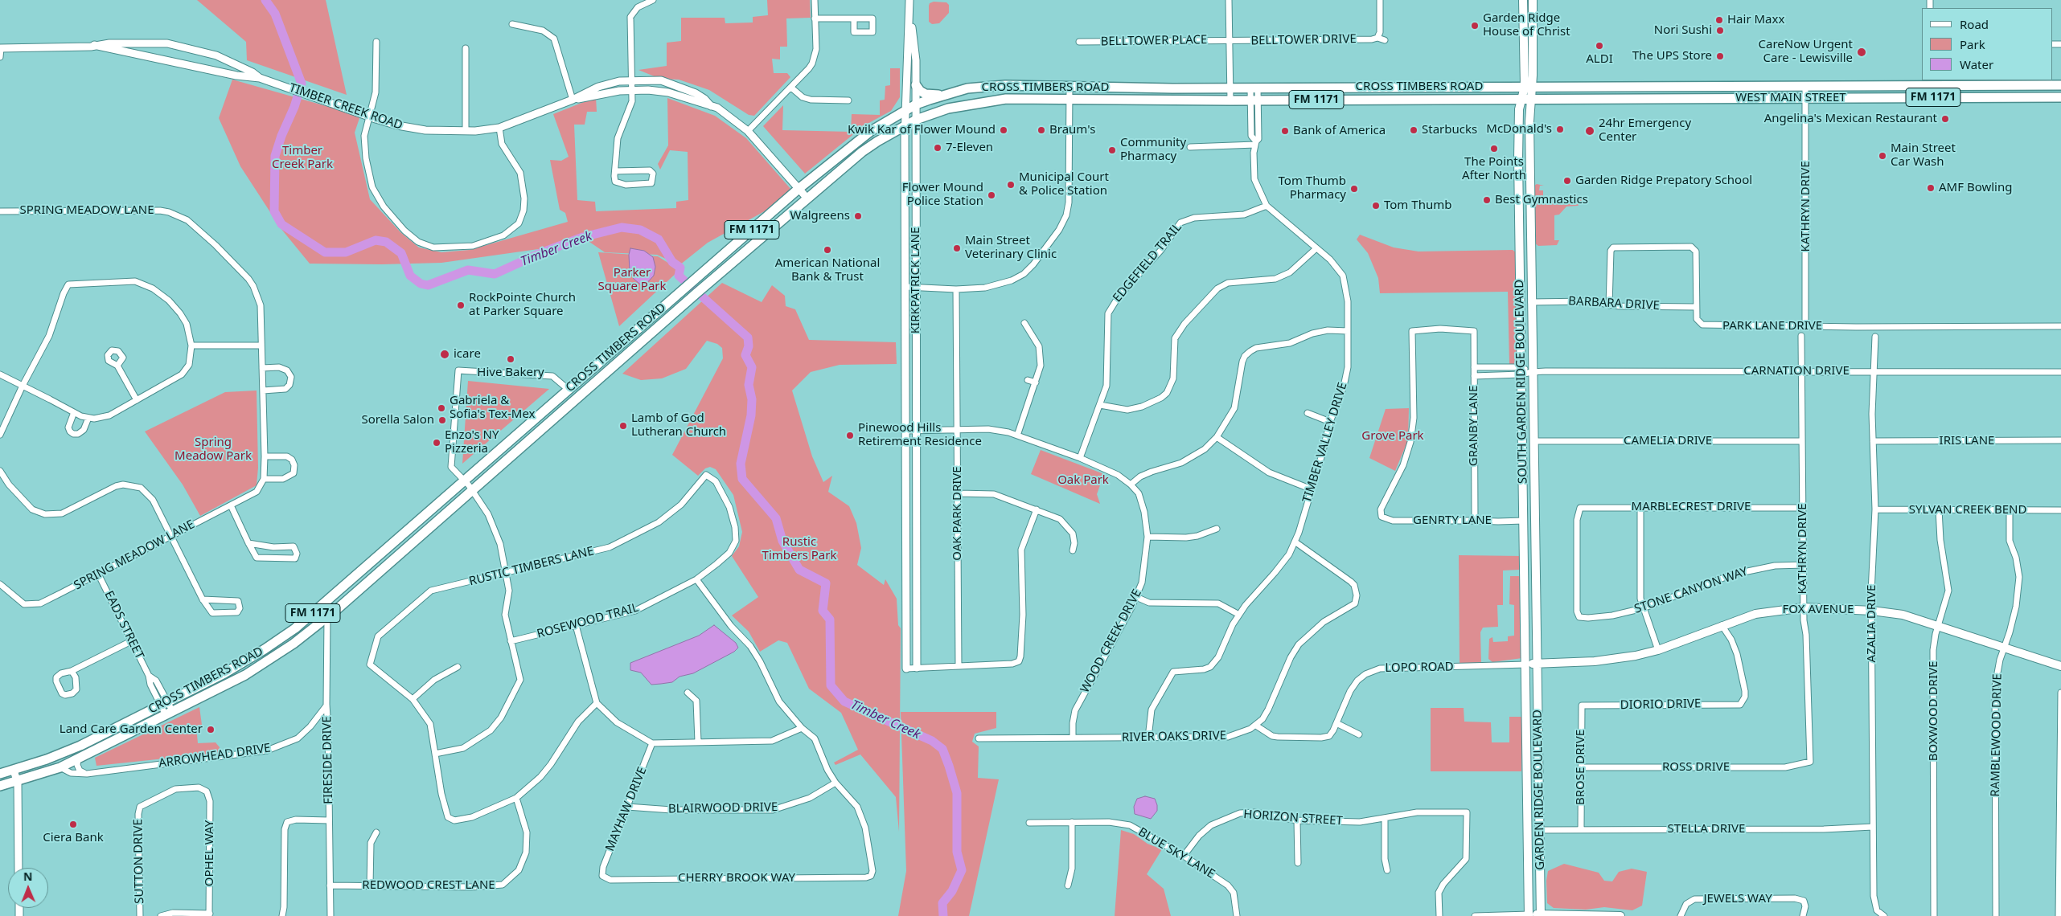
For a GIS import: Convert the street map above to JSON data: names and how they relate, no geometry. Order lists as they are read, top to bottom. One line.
{"streets":{"main road":["CROSS TIMBERS ROAD","FM 1171","WEST MAIN STREET","SOUTH GARDEN RIDGE BOULEVARD","FOX AVENUE","GARDEN RIDGE BOULEVARD"],"street":["BELLTOWER DRIVE","BELLTOWER PLACE","TIMBER CREEK ROAD","KATHRYN DRIVE","SPRING MEADOW LANE","EDGEFIELD TRAIL","KIRKPATRICK LANE","BARBARA DRIVE","PARK LANE DRIVE","CARNATION DRIVE","GRANBY LANE","CAMELIA DRIVE","IRIS LANE","TIMBER VALLEY DRIVE","MARBLECREST DRIVE","SYLVAN CREEK BEND","OAK PARK DRIVE","GENRTY LANE","RUSTIC TIMBERS LANE","STONE CANYON WAY","ROSEWOOD TRAIL","AZALIA DRIVE","EADS STREET","WOOD CREEK DRIVE","LOPO ROAD","DIORIO DRIVE","BOXWOOD DRIVE","RAMBLEWOOD DRIVE","RIVER OAKS DRIVE","ARROWHEAD DRIVE","FIRESIDE DRIVE","BROSE DRIVE","ROSS DRIVE","BLAIRWOOD DRIVE","MAYHAW DRIVE","HORIZON STREET","STELLA DRIVE","OPHEL WAY","BLUE SKY LANE","SUTTON DRIVE","CHERRY BROOK WAY","REDWOOD CREST LANE","JEWELS WAY"]},"crossings":[["BELLTOWER DRIVE","BELLTOWER PLACE"],["CROSS TIMBERS ROAD","WEST MAIN STREET"],["CROSS TIMBERS ROAD","TIMBER CREEK ROAD"],["CROSS TIMBERS ROAD","KIRKPATRICK LANE"],["CROSS TIMBERS ROAD","SOUTH GARDEN RIDGE BOULEVARD"],["CROSS TIMBERS ROAD","TIMBER VALLEY DRIVE"],["CROSS TIMBERS ROAD","EADS STREET"],["CROSS TIMBERS ROAD","ARROWHEAD DRIVE"],["CROSS TIMBERS ROAD","FIRESIDE DRIVE"],["WEST MAIN STREET","KATHRYN DRIVE"],["WEST MAIN STREET","SOUTH GARDEN RIDGE BOULEVARD"],["KATHRYN DRIVE","PARK LANE DRIVE"],["KATHRYN DRIVE","CARNATION DRIVE"],["KATHRYN DRIVE","CAMELIA DRIVE"],["KATHRYN DRIVE","MARBLECREST DRIVE"],["KATHRYN DRIVE","STONE CANYON WAY"],["KATHRYN DRIVE","FOX AVENUE"],["KATHRYN DRIVE","ROSS DRIVE"],["SPRING MEADOW LANE","EADS STREET"],["EDGEFIELD TRAIL","TIMBER VALLEY DRIVE"],["EDGEFIELD TRAIL","WOOD CREEK DRIVE"],["KIRKPATRICK LANE","WOOD CREEK DRIVE"],["BARBARA DRIVE","PARK LANE DRIVE"],["BARBARA DRIVE","SOUTH GARDEN RIDGE BOULEVARD"],["CARNATION DRIVE","SOUTH GARDEN RIDGE BOULEVARD"],["CARNATION DRIVE","GRANBY LANE"],["CARNATION DRIVE","AZALIA DRIVE"],["SOUTH GARDEN RIDGE BOULEVARD","CAMELIA DRIVE"],["SOUTH GARDEN RIDGE BOULEVARD","GENRTY LANE"],["SOUTH GARDEN RIDGE BOULEVARD","FOX AVENUE"],["SOUTH GARDEN RIDGE BOULEVARD","LOPO ROAD"],["SOUTH GARDEN RIDGE BOULEVARD","GARDEN RIDGE BOULEVARD"],["GRANBY LANE","GENRTY LANE"],["IRIS LANE","AZALIA DRIVE"],["TIMBER VALLEY DRIVE","RIVER OAKS DRIVE"],["MARBLECREST DRIVE","STONE CANYON WAY"],["SYLVAN CREEK BEND","AZALIA DRIVE"],["SYLVAN CREEK BEND","BOXWOOD DRIVE"],["SYLVAN CREEK BEND","RAMBLEWOOD DRIVE"],["OAK PARK DRIVE","WOOD CREEK DRIVE"],["RUSTIC TIMBERS LANE","ROSEWOOD TRAIL"],["FOX AVENUE","AZALIA DRIVE"],["FOX AVENUE","LOPO ROAD"],["FOX AVENUE","DIORIO DRIVE"],["FOX AVENUE","BOXWOOD DRIVE"],["FOX AVENUE","RAMBLEWOOD DRIVE"],["FOX AVENUE","GARDEN RIDGE BOULEVARD"],["AZALIA DRIVE","STELLA DRIVE"],["WOOD CREEK DRIVE","RIVER OAKS DRIVE"],["LOPO ROAD","RIVER OAKS DRIVE"],["LOPO ROAD","GARDEN RIDGE BOULEVARD"],["DIORIO DRIVE","BROSE DRIVE"],["ARROWHEAD DRIVE","FIRESIDE DRIVE"],["FIRESIDE DRIVE","REDWOOD CREST LANE"],["BROSE DRIVE","ROSS DRIVE"],["BROSE DRIVE","STELLA DRIVE"],["GARDEN RIDGE BOULEVARD","STELLA DRIVE"],["BLAIRWOOD DRIVE","MAYHAW DRIVE"],["BLAIRWOOD DRIVE","CHERRY BROOK WAY"],["MAYHAW DRIVE","CHERRY BROOK WAY"],["HORIZON STREET","BLUE SKY LANE"],["OPHEL WAY","SUTTON DRIVE"]],"water":["Timber Creek"],"parks":["Timber Creek Park","Parker Square Park","Grove Park","Spring Meadow Park","Oak Park","Rustic Timbers Park"],"places":["Hair Maxx","Garden Ridge House of Christ","Nori Sushi","ALDI","CareNow Urgent Care - Lewisville","The UPS Store","Angelina's Mexican Restaurant","McDonald's","Kwik Kar of Flower Mound","Braum's","Starbucks","Bank of America","24hr Emergency Center","7-Eleven","The Points After North","Community Pharmacy","Main Street Car Wash","Garden Ridge Prepatory School","Municipal Court & Police Station","AMF Bowling","Tom Thumb Pharmacy","Flower Mound Police Station","Best Gymnastics","Tom Thumb","Walgreens","Main Street Veterinary Clinic","American National Bank & Trust","RockPointe Church at Parker Square","icare","Hive Bakery","Gabriela & Sofia's Tex-Mex","Sorella Salon","Lamb of God Lutheran Church","Pinewood Hills Retirement Residence","Enzo's NY Pizzeria","Land Care Garden Center","Ciera Bank"],"legend":["Road","Park","Water"],"north":"top"}
